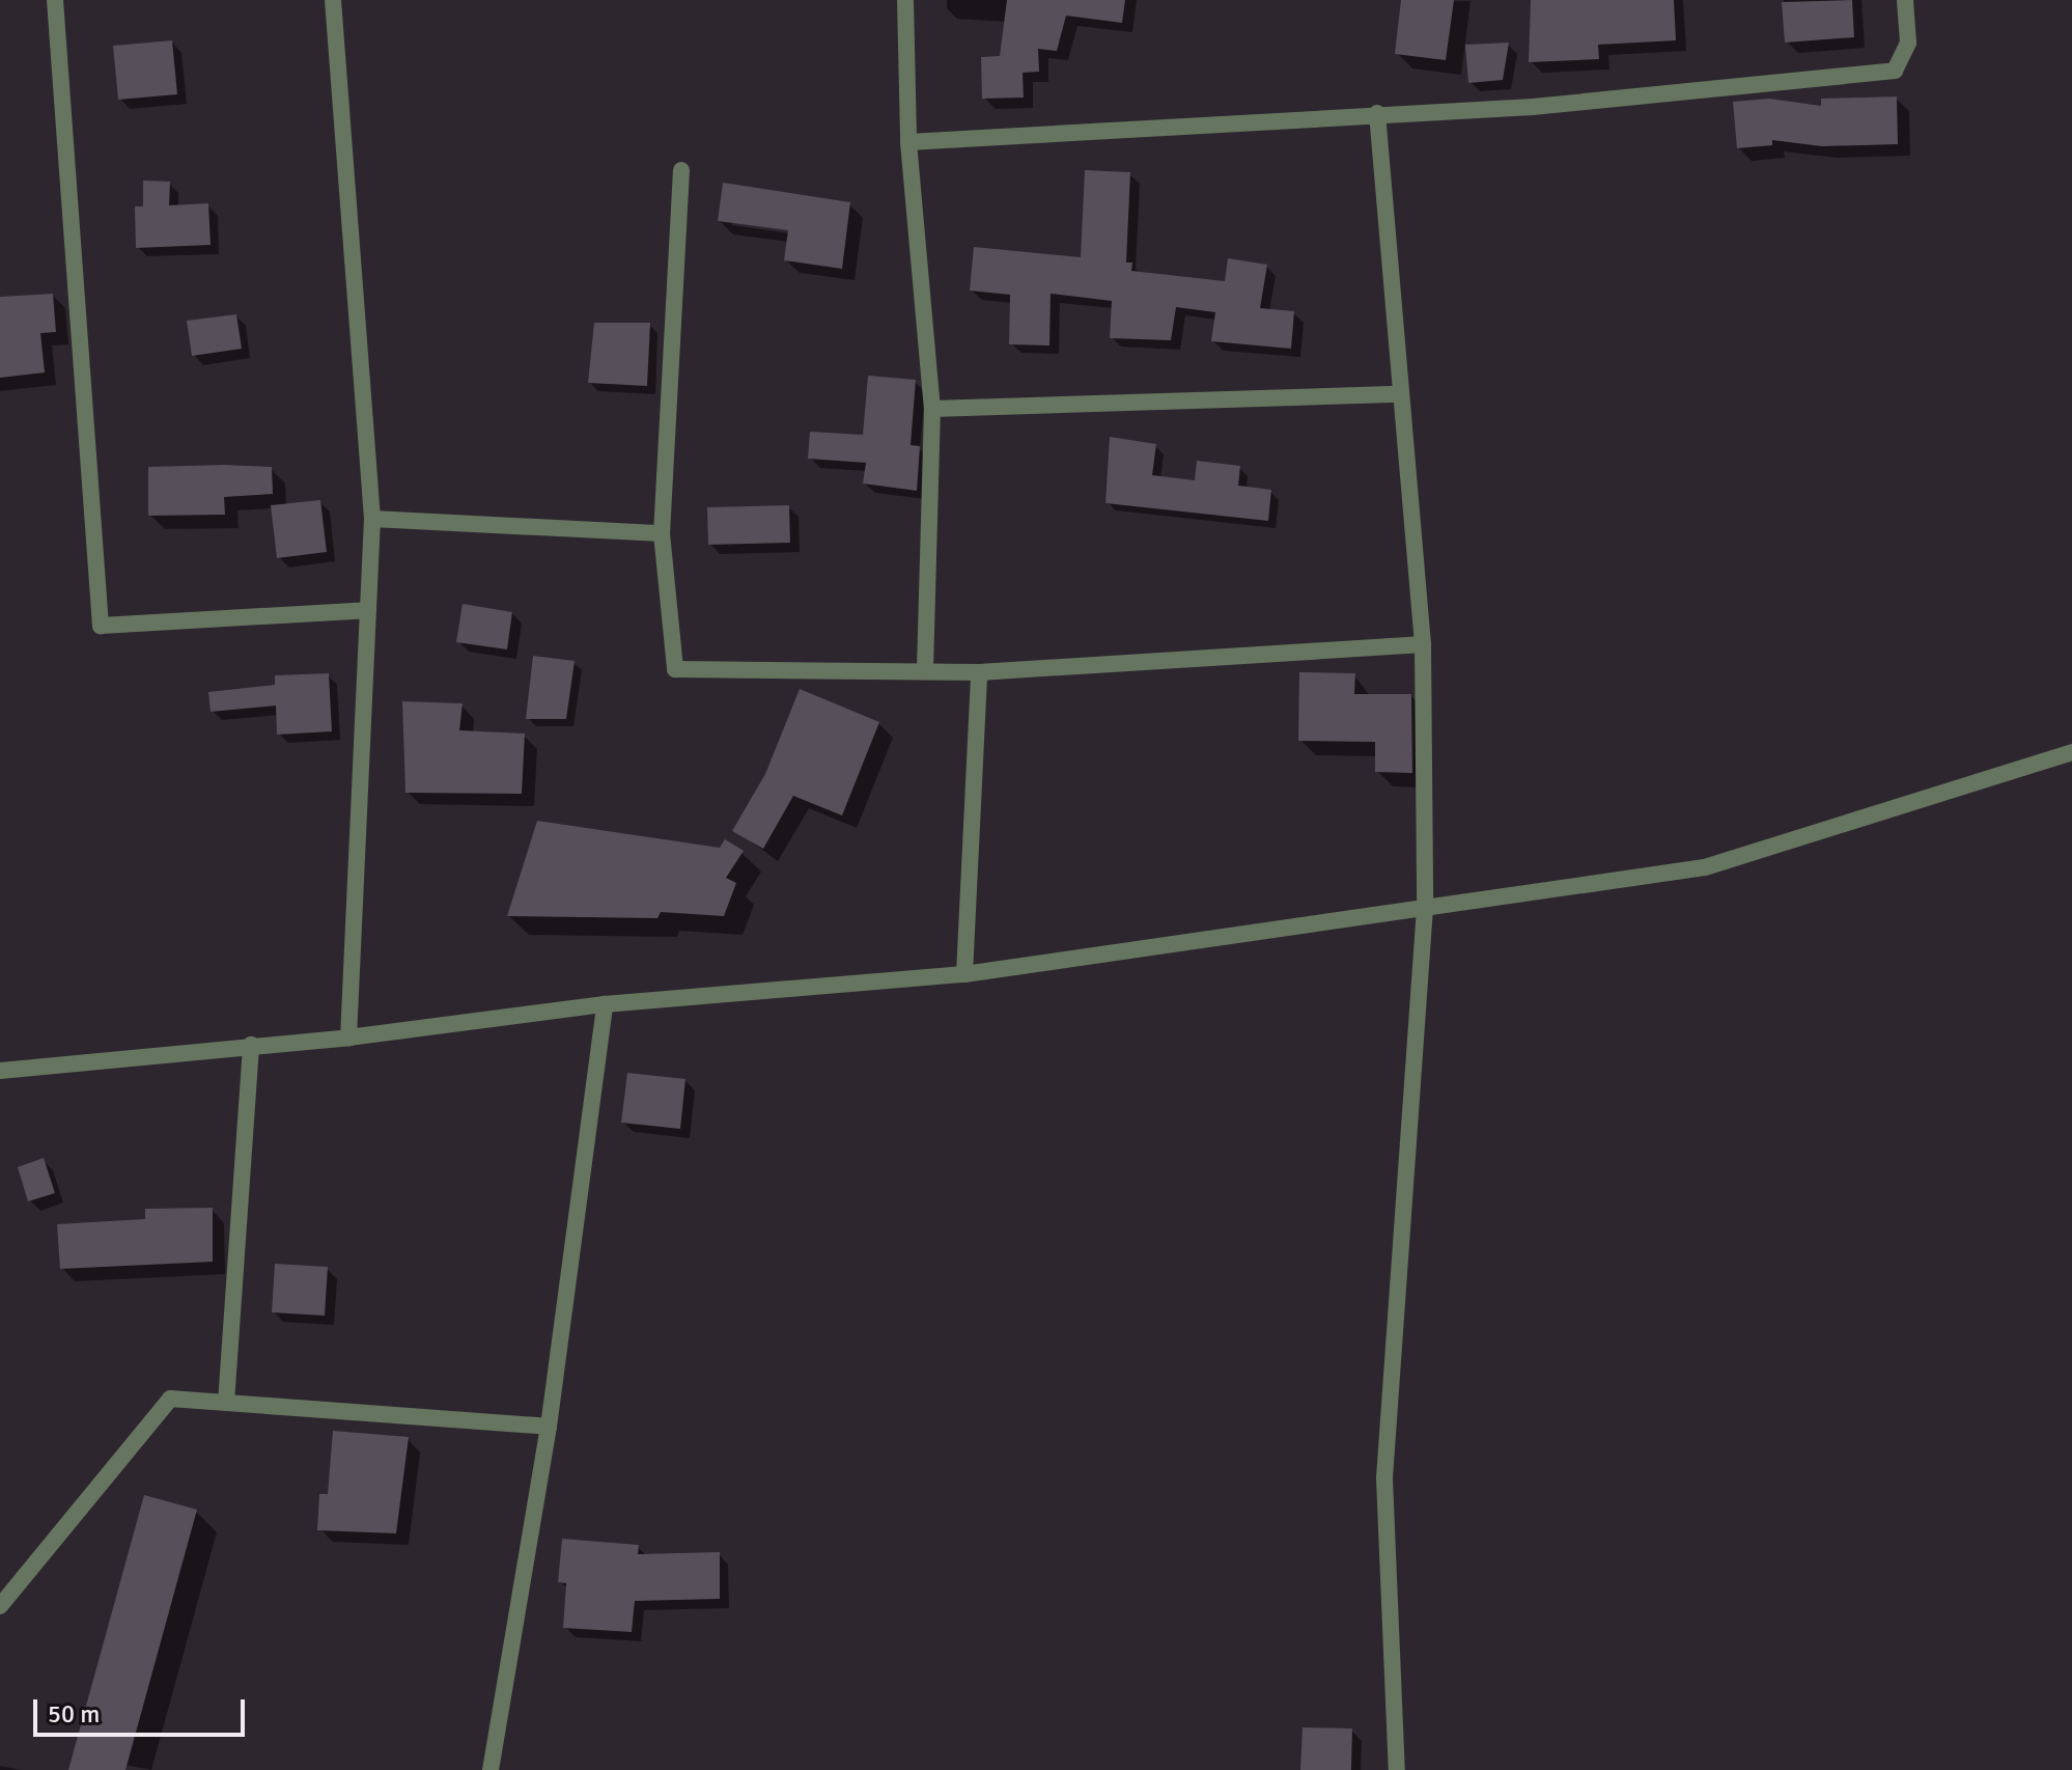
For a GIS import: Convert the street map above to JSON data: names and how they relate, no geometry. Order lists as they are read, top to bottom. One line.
{"scale_bar":"50 m"}
